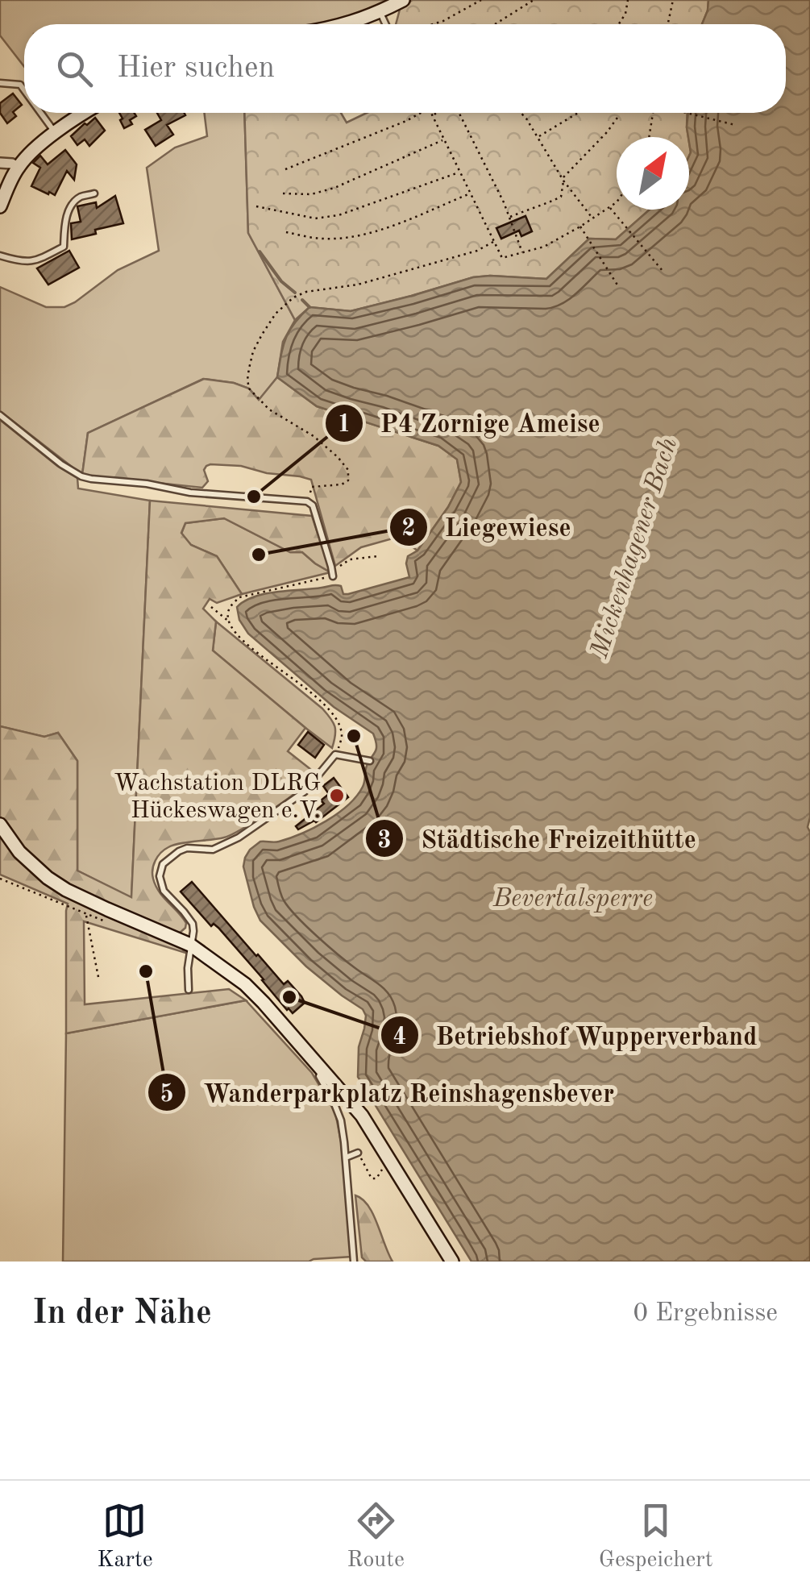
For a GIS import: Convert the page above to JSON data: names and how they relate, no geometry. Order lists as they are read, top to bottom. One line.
{"water":["Mickenhagener Bach","Bevertalsperre"],"places":["P4 Zornige Ameise","Liegewiese","Städtische Freizeithütte","Wachstation DLRG Hückeswagen e.V.","Wanderparkplatz Reinshagensbever","Betriebshof Wupperverband"],"north":"top right","page":{"search":"Hier suchen","heading":["In der Nähe","0 Ergebnisse"],"nav":["Karte","Route","Gespeichert"]}}
